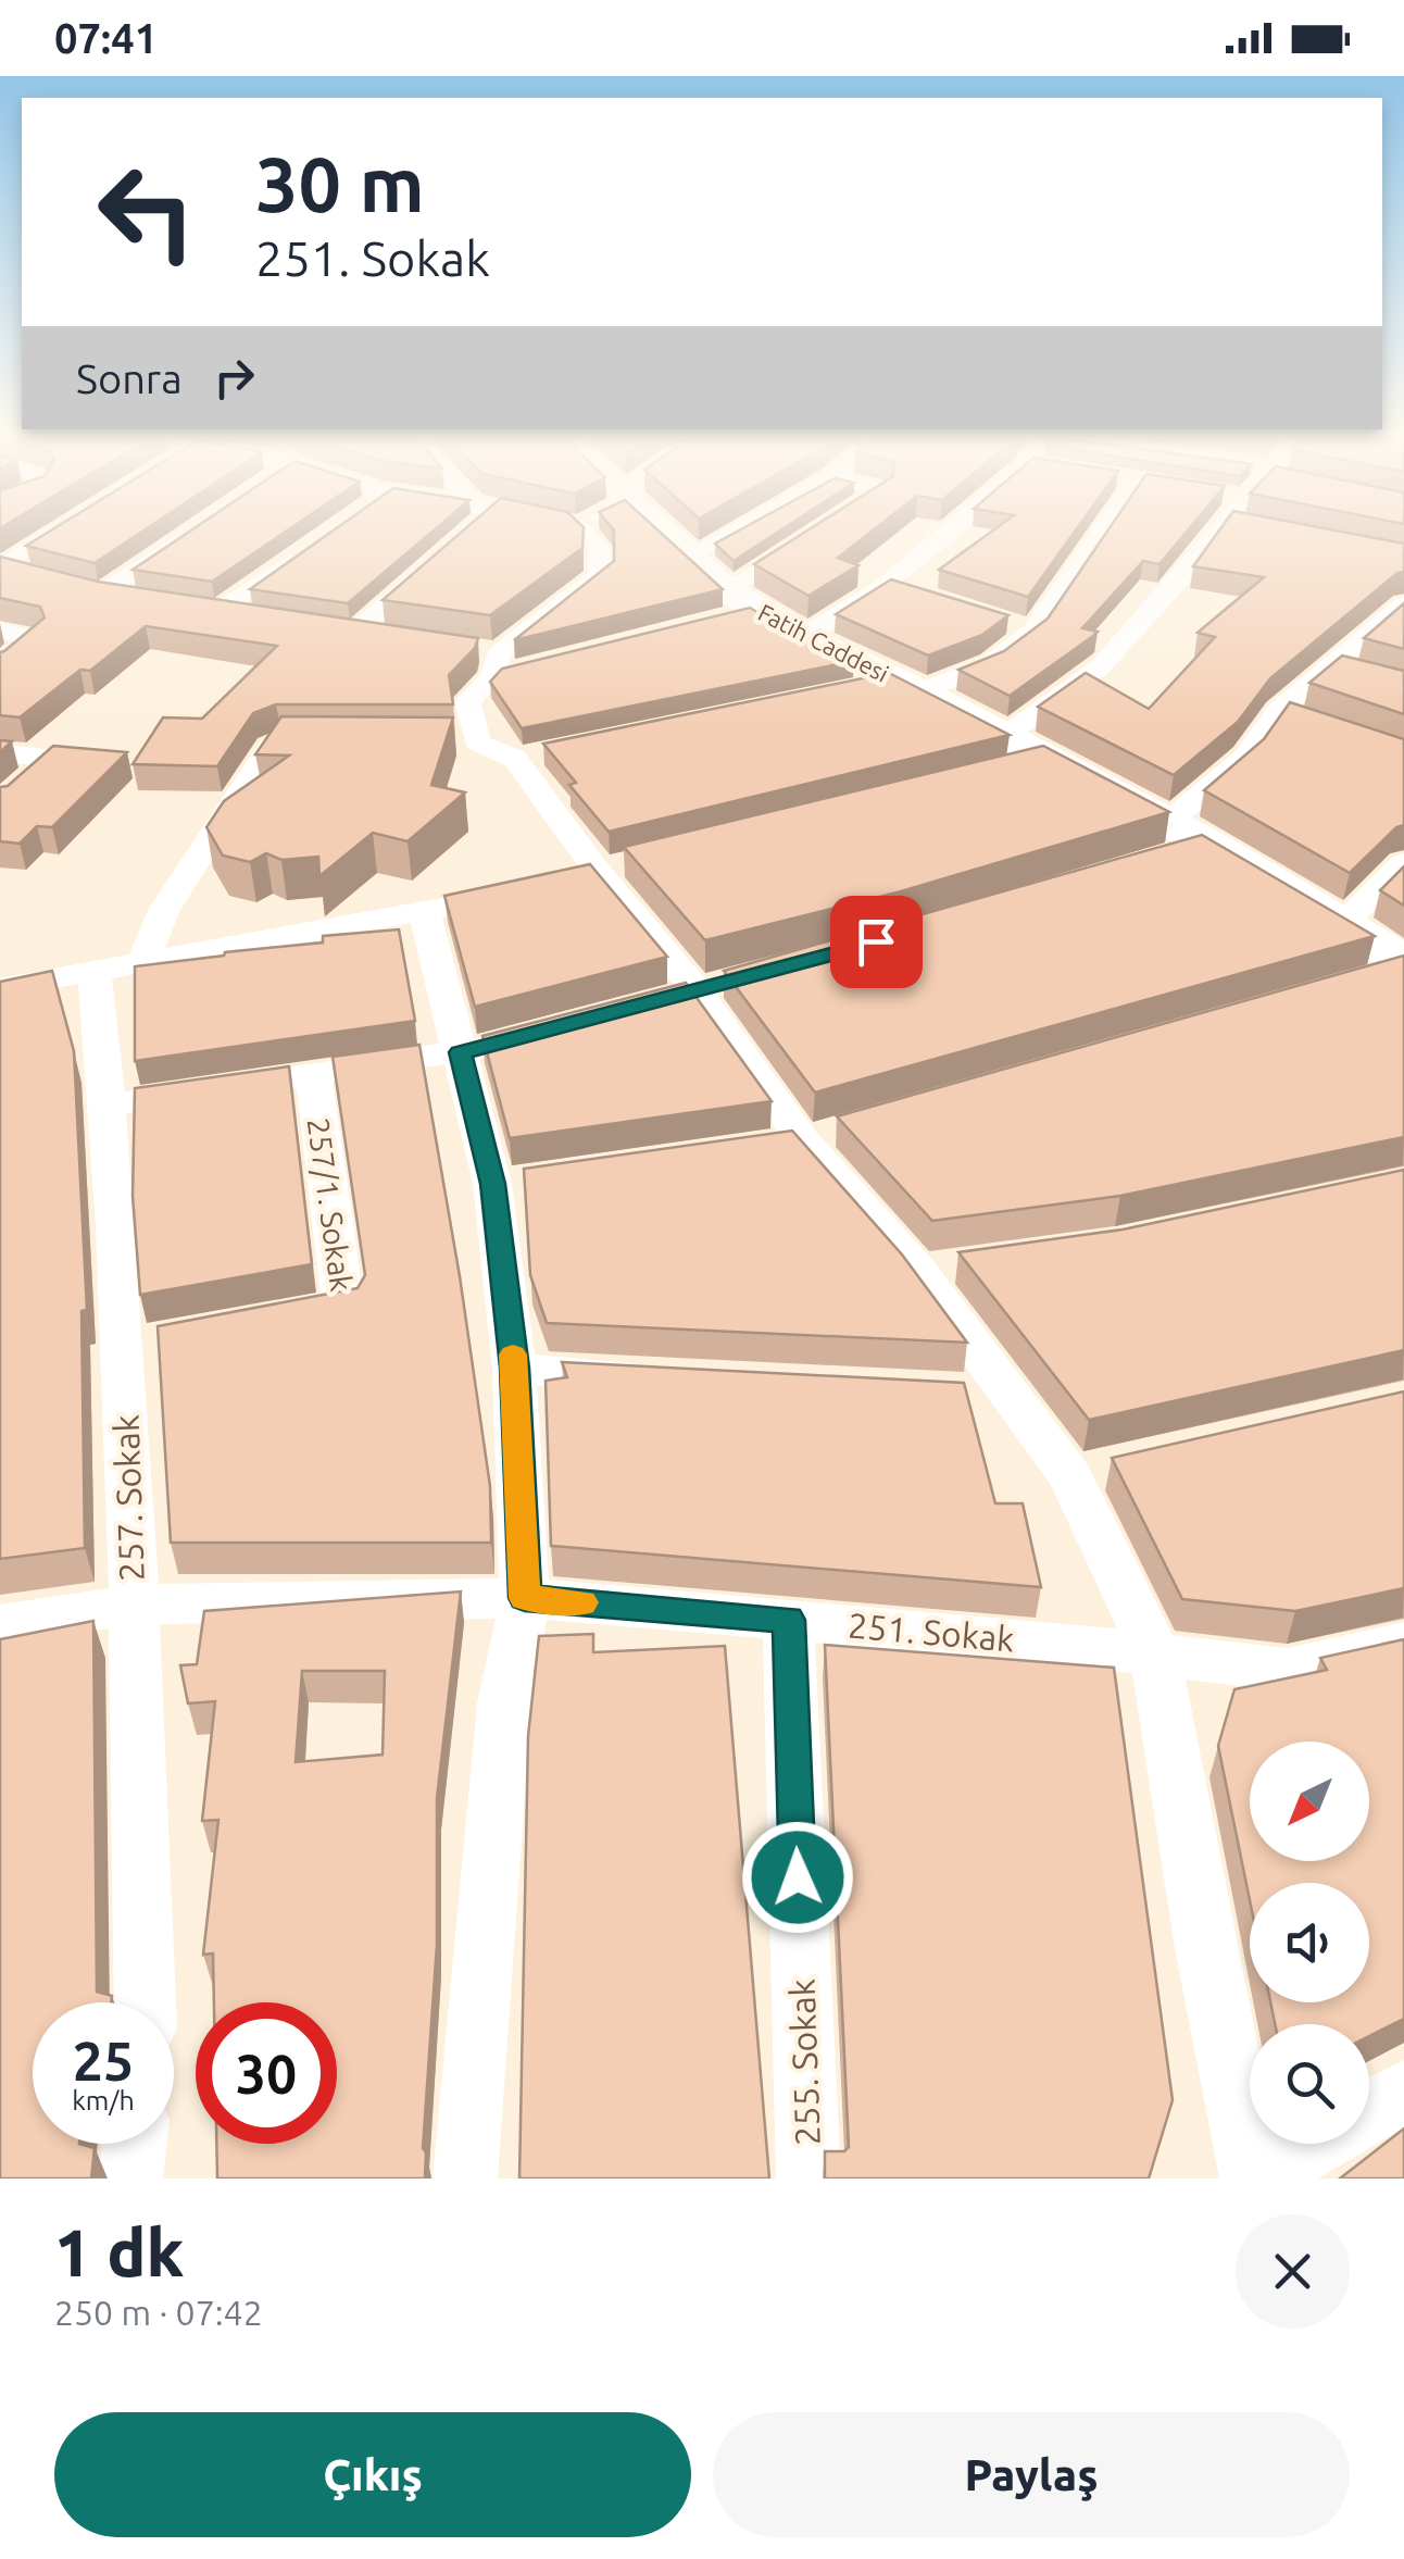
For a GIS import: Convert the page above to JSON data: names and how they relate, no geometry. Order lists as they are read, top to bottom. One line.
{"streets":{"main road":["Fatih Caddesi"],"street":["257/1. Sokak","257. Sokak","251. Sokak","255. Sokak"]},"crossings":[["257. Sokak","251. Sokak"],["251. Sokak","255. Sokak"]],"north":"bottom left","page":{"status":"07:41","turn":["30 m","251. Sokak"],"then":"Sonra","speed":"25 km/h","limit":"30","heading":["1 dk","250 m · 07:42"],"buttons":["Çıkış","Paylaş"]}}
